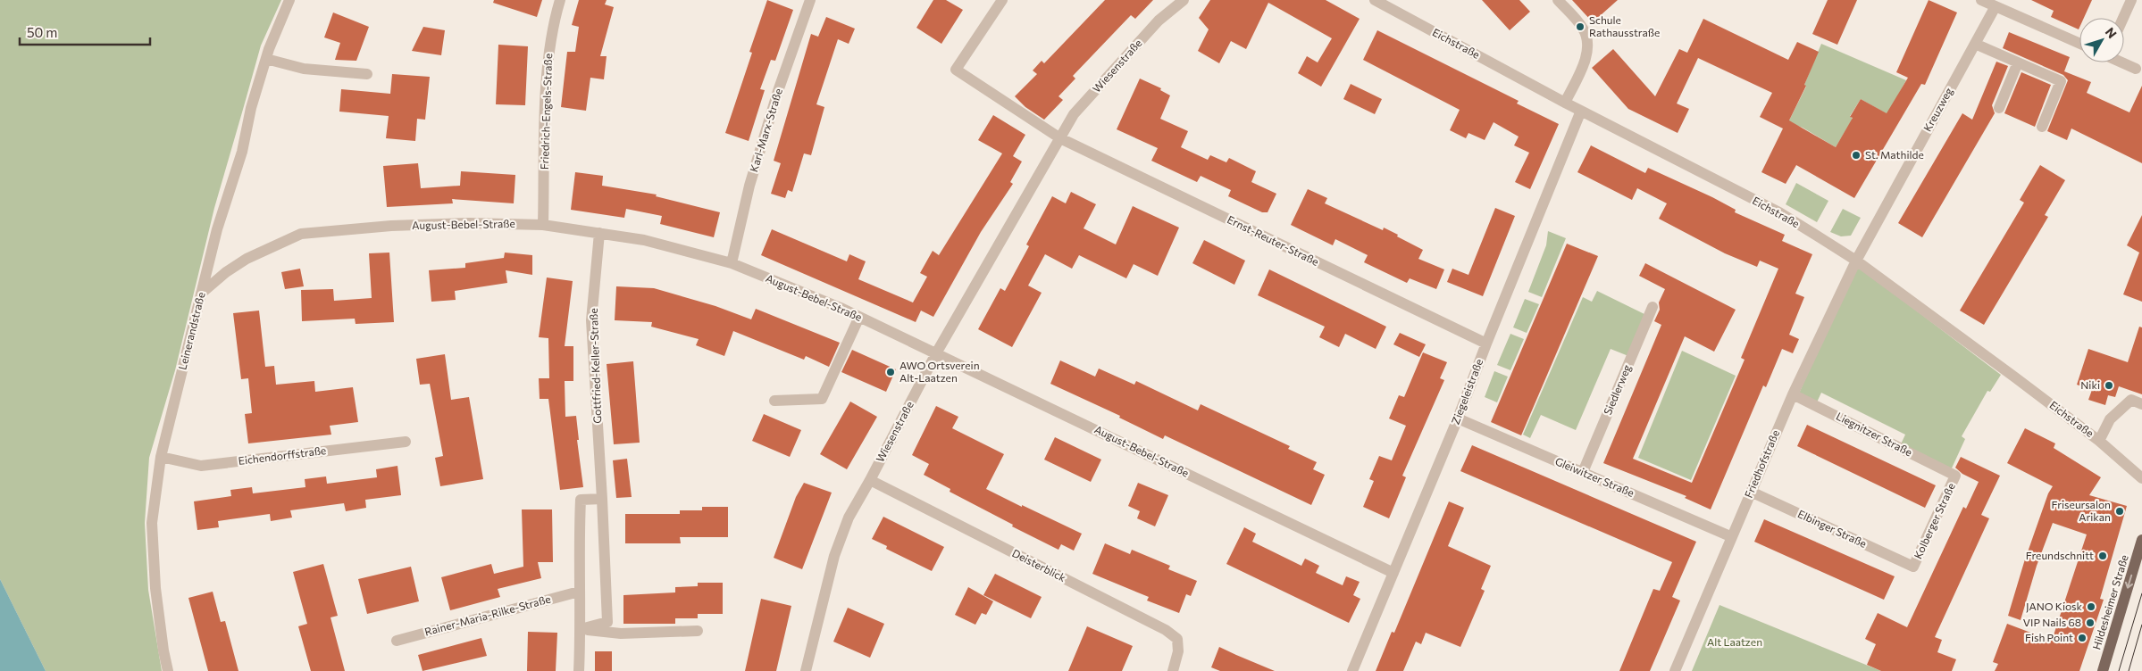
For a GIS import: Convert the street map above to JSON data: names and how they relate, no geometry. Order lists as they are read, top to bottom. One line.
{"streets":{"main road":["Hildesheimer Straße"],"street":["Eichstraße","Wiesenstraße","Kreuzweg","Friedrich-Engels-Straße","Karl-Marx-Straße","August-Bebel-Straße","Ernst-Reuter-Straße","Leinerandstraße","Gottfried-Keller-Straße","Siedlerweg","Ziegeleistraße","Liegnitzer Straße","Eichendorffstraße","Friedhofstraße","Gleiwitzer Straße","Kolberger Straße","Elbinger Straße","Deisterblick","Rainer-Maria-Rilke-Straße"]},"crossings":[["Eichstraße","Kreuzweg"],["Eichstraße","Ziegeleistraße"],["Eichstraße","Friedhofstraße"],["Wiesenstraße","August-Bebel-Straße"],["Wiesenstraße","Ernst-Reuter-Straße"],["Wiesenstraße","Deisterblick"],["Kreuzweg","Friedhofstraße"],["Friedrich-Engels-Straße","August-Bebel-Straße"],["Karl-Marx-Straße","August-Bebel-Straße"],["August-Bebel-Straße","Leinerandstraße"],["August-Bebel-Straße","Gottfried-Keller-Straße"],["August-Bebel-Straße","Ziegeleistraße"],["Ernst-Reuter-Straße","Ziegeleistraße"],["Leinerandstraße","Eichendorffstraße"],["Siedlerweg","Gleiwitzer Straße"],["Ziegeleistraße","Gleiwitzer Straße"],["Liegnitzer Straße","Friedhofstraße"],["Liegnitzer Straße","Kolberger Straße"],["Friedhofstraße","Gleiwitzer Straße"],["Friedhofstraße","Elbinger Straße"],["Kolberger Straße","Elbinger Straße"]],"one_way":["Hildesheimer Straße"],"parks":["Alt Laatzen"],"places":["Schule Rathausstraße","St. Mathilde","AWO Ortsverein Alt-Laatzen","Niki","Friseursalon Arikan","Freundschnitt","JANO Kiosk","VIP Nails 68","Fish Point"],"scale_bar":"50 m","north":"top right"}
